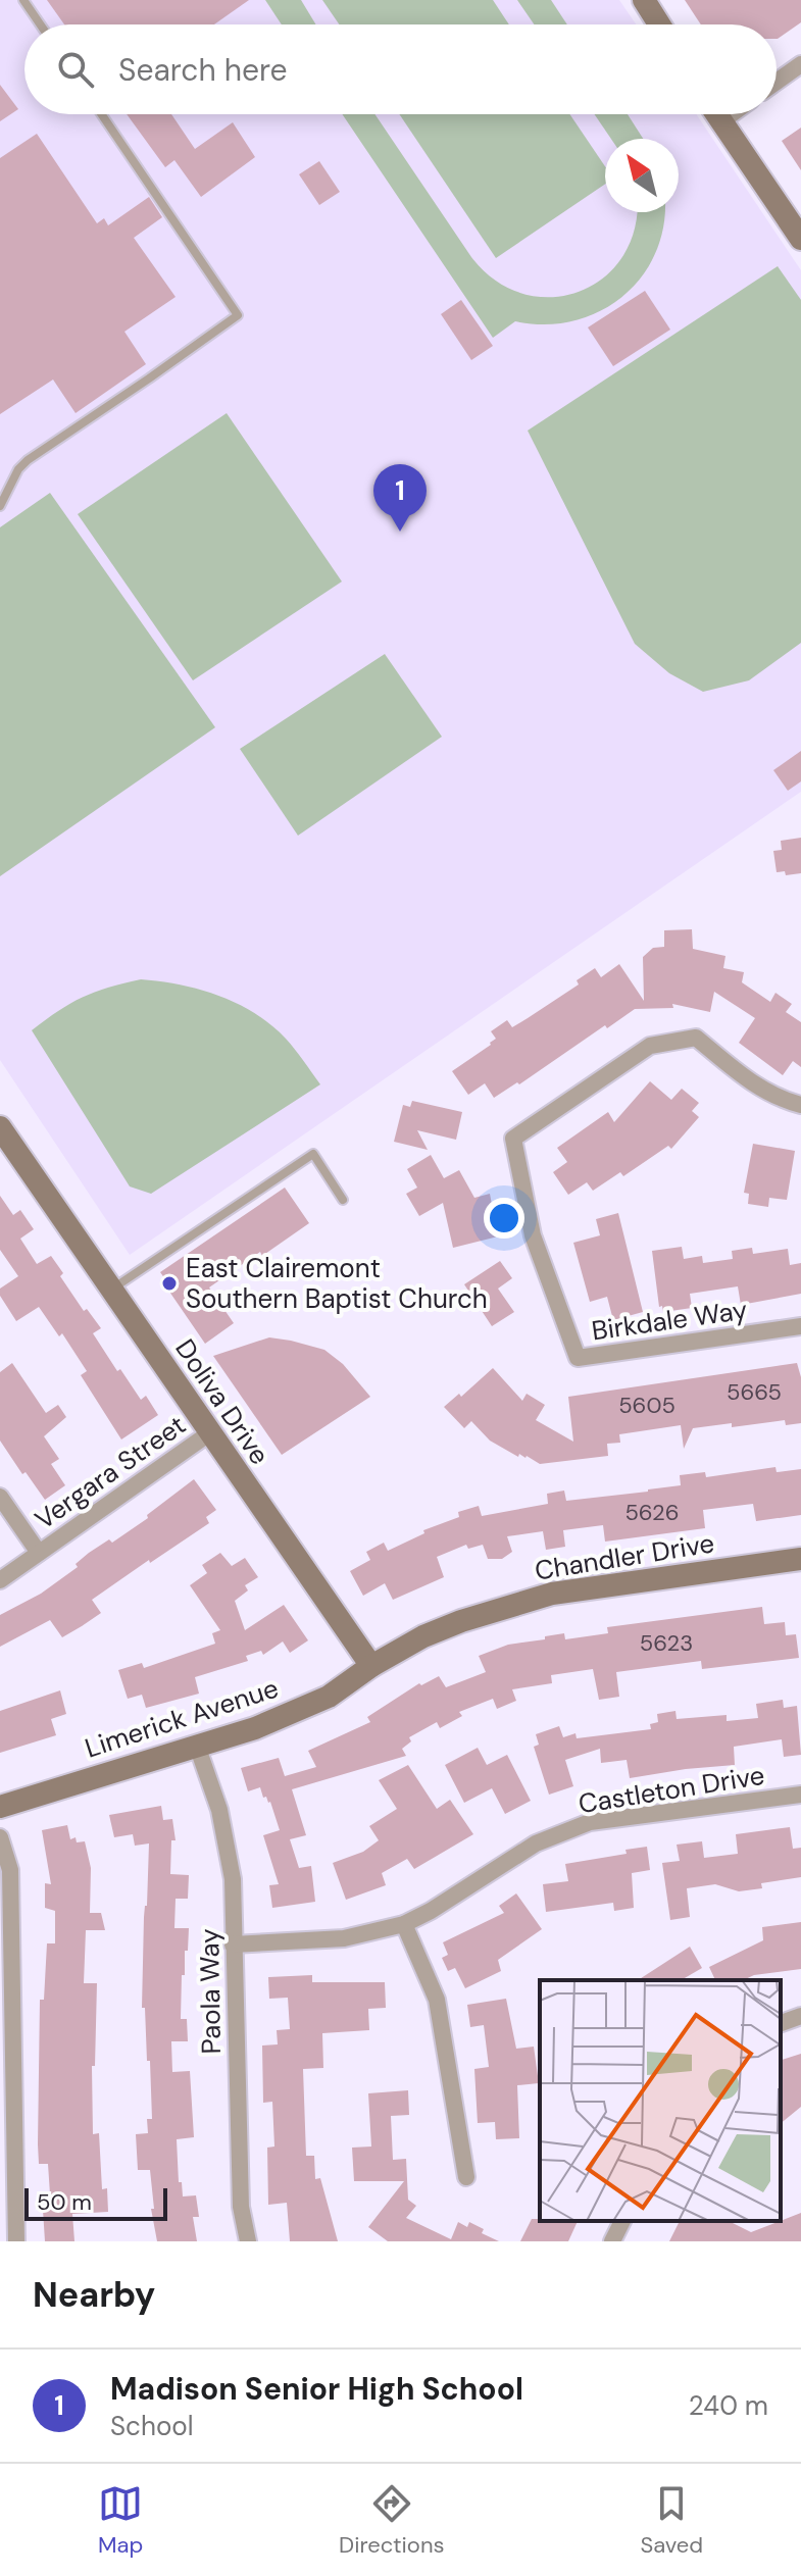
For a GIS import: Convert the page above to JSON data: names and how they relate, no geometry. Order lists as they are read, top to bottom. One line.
{"streets":{"street":["Birkdale Way","Doliva Drive","Vergara Street","Chandler Drive","Limerick Avenue","Castleton Drive","Paola Way"]},"crossings":[["Doliva Drive","Vergara Street"],["Doliva Drive","Chandler Drive"],["Doliva Drive","Limerick Avenue"],["Chandler Drive","Limerick Avenue"],["Limerick Avenue","Paola Way"],["Castleton Drive","Paola Way"]],"places":["East Clairemont Southern Baptist Church"],"house_numbers":["5665","5605","5626","5623"],"scale_bar":"50 m","north":"top left","page":{"search":"Search here","pins":"1","scale":"50 m","heading":"Nearby","list":[{"mark":"1","name":"Madison Senior High School","note":"School","value":"240 m"}],"nav":["Map","Directions","Saved"]}}
